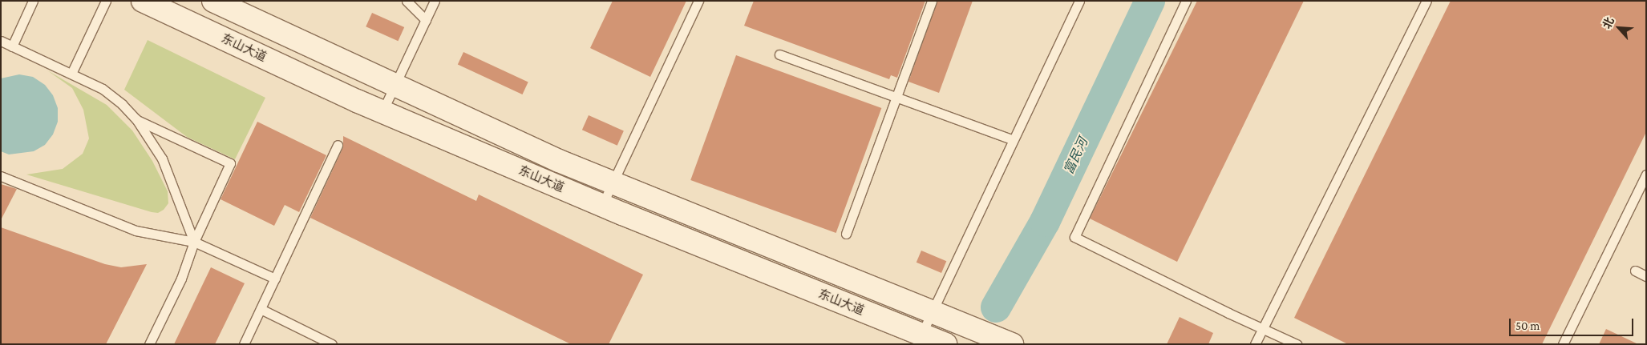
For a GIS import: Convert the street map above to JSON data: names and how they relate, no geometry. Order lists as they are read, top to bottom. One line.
{"streets":{"main road":["东山大道"]},"water":["富民河"],"scale_bar":"50 m","north":"top left"}
